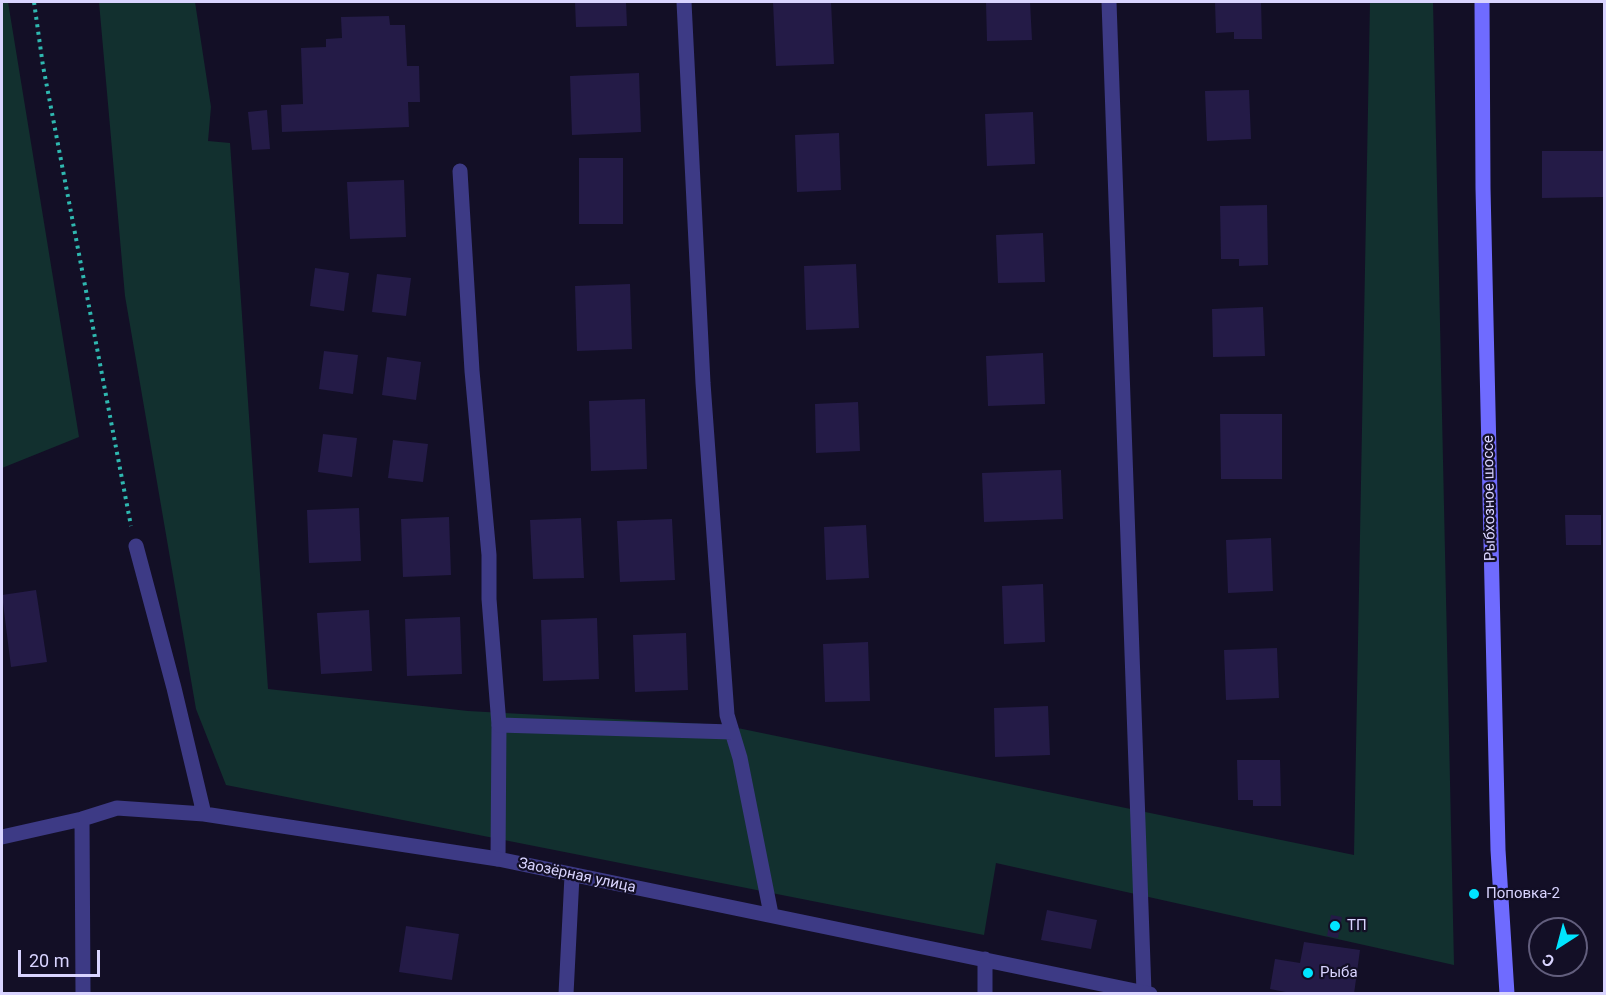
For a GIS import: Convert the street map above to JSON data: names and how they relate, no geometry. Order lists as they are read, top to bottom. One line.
{"streets":{"street":["Рыбхозное шоссе","Заозёрная улица"]},"places":["Поповка-2","ТП","Рыба"],"scale_bar":"20 m","north":"bottom left"}
